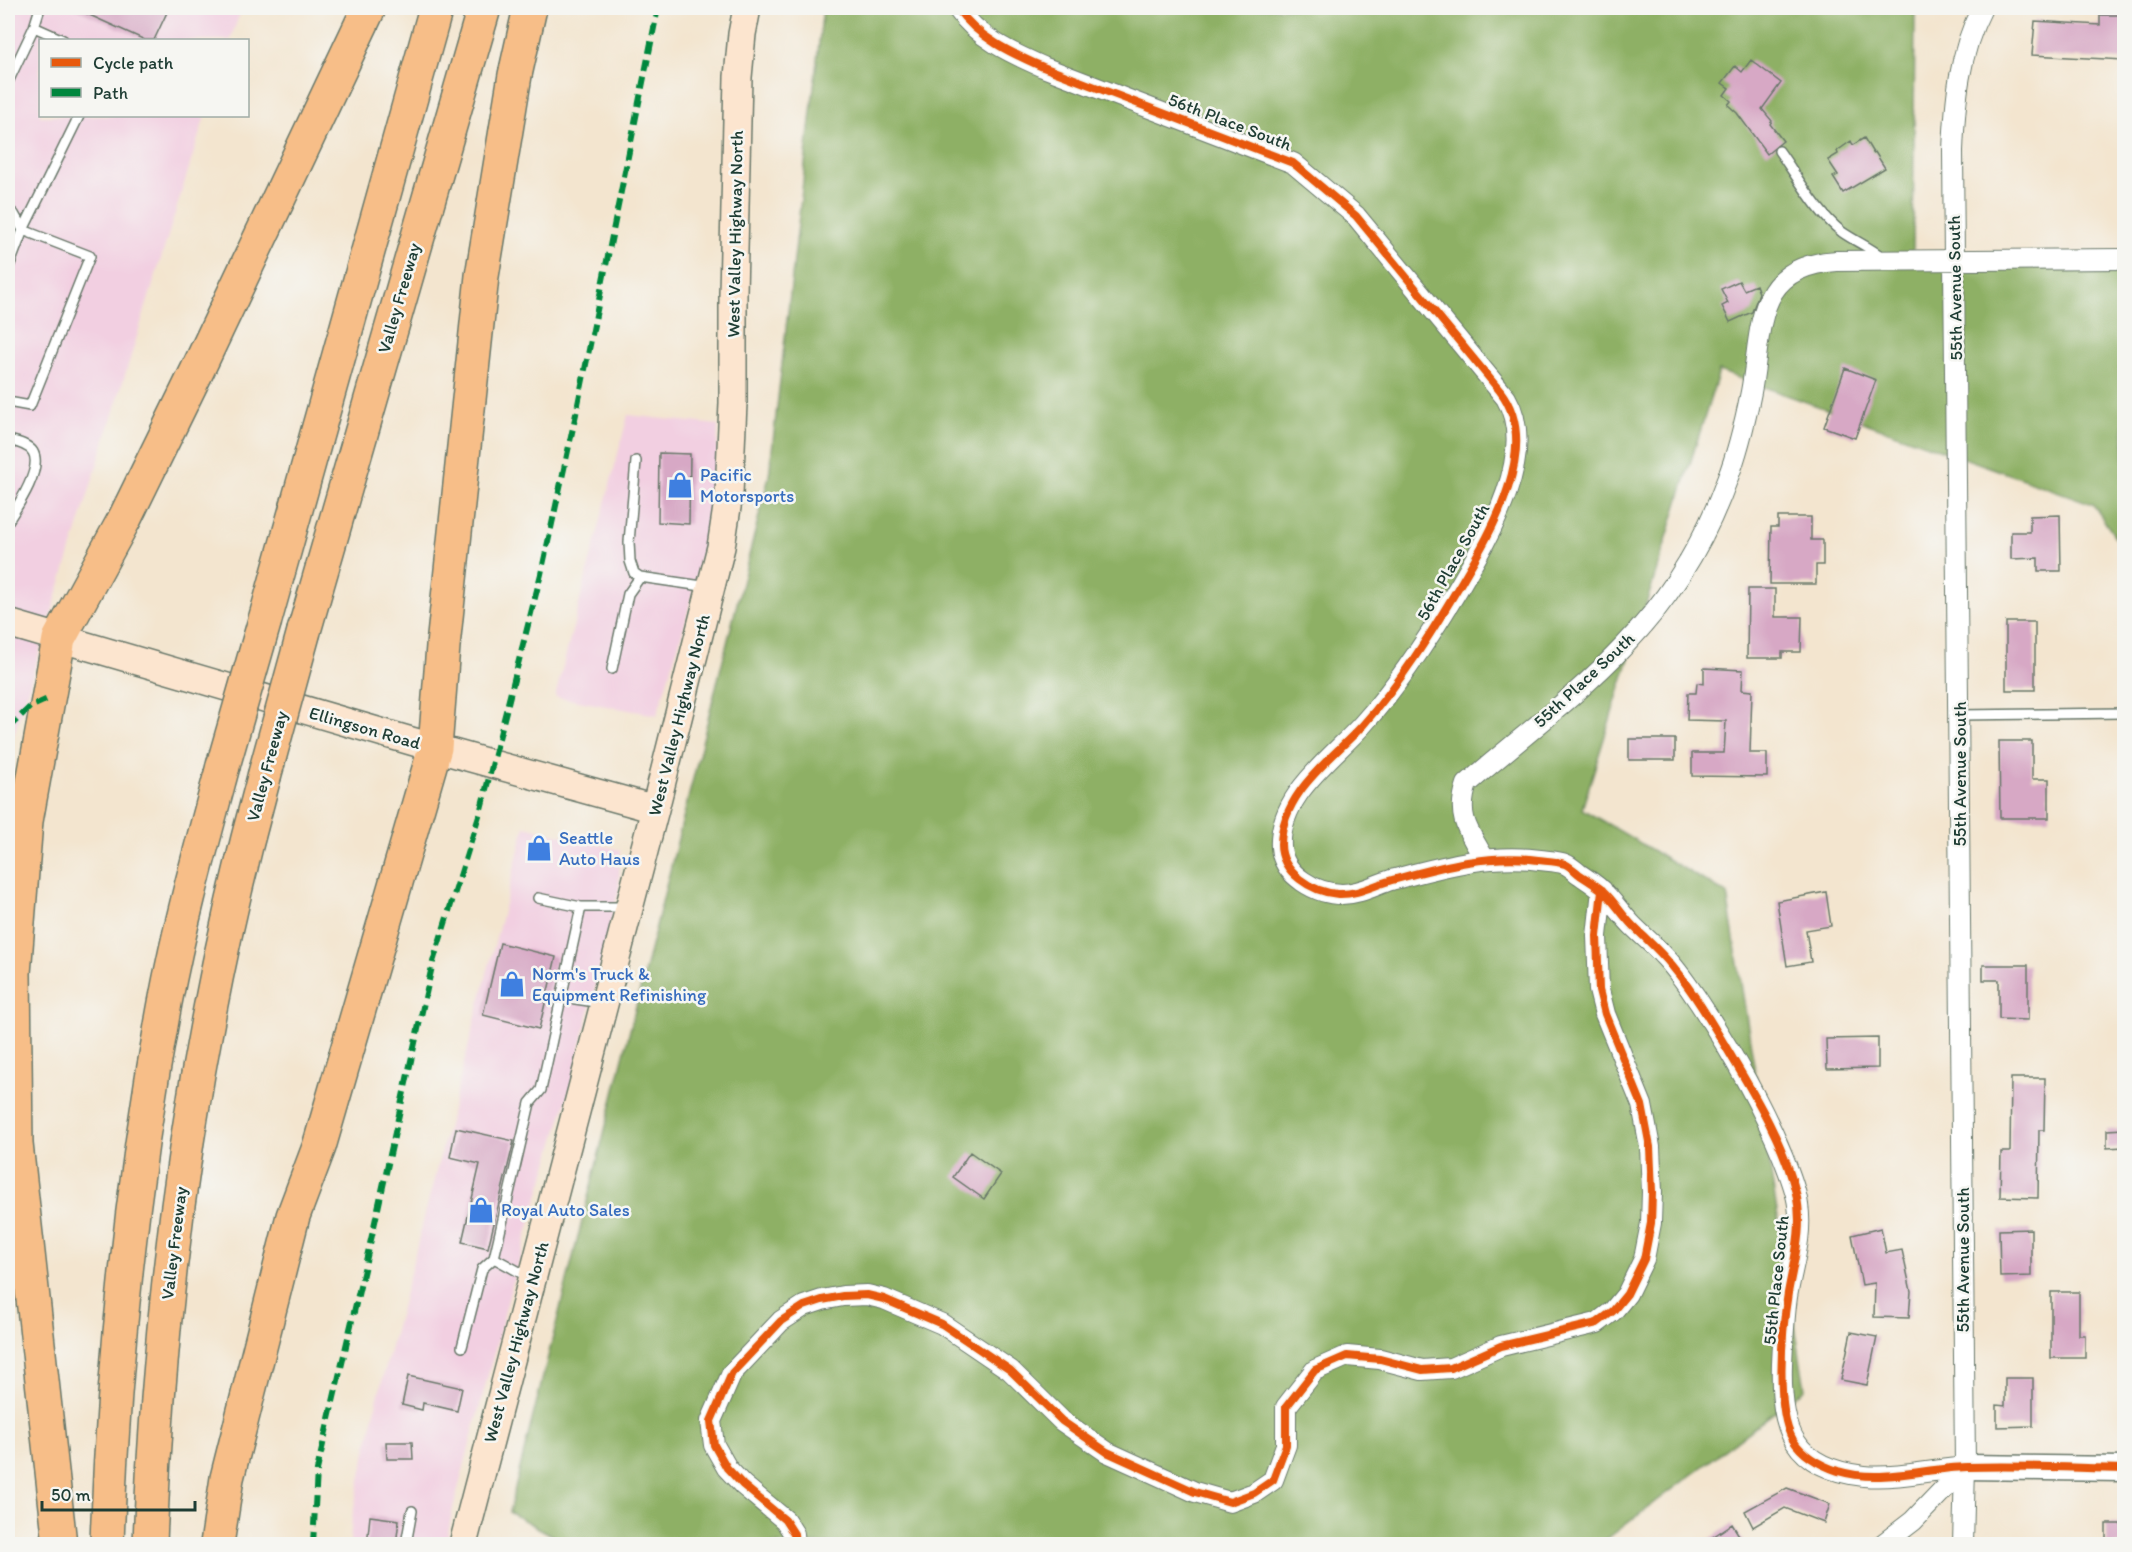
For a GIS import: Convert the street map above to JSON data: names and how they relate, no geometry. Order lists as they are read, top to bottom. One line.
{"streets":{"highway":["Valley Freeway"],"main road":["West Valley Highway North","Ellingson Road"],"street":["56th Place South","55th Avenue South","55th Place South"]},"crossings":[["56th Place South","55th Place South"],["West Valley Highway North","Ellingson Road"],["55th Avenue South","55th Place South"]],"places":{"shop":["Pacific Motorsports","Seattle Auto Haus","Norm's Truck & Equipment Refinishing","Royal Auto Sales"]},"legend":["Cycle path","Path"],"scale_bar":"50 m"}
